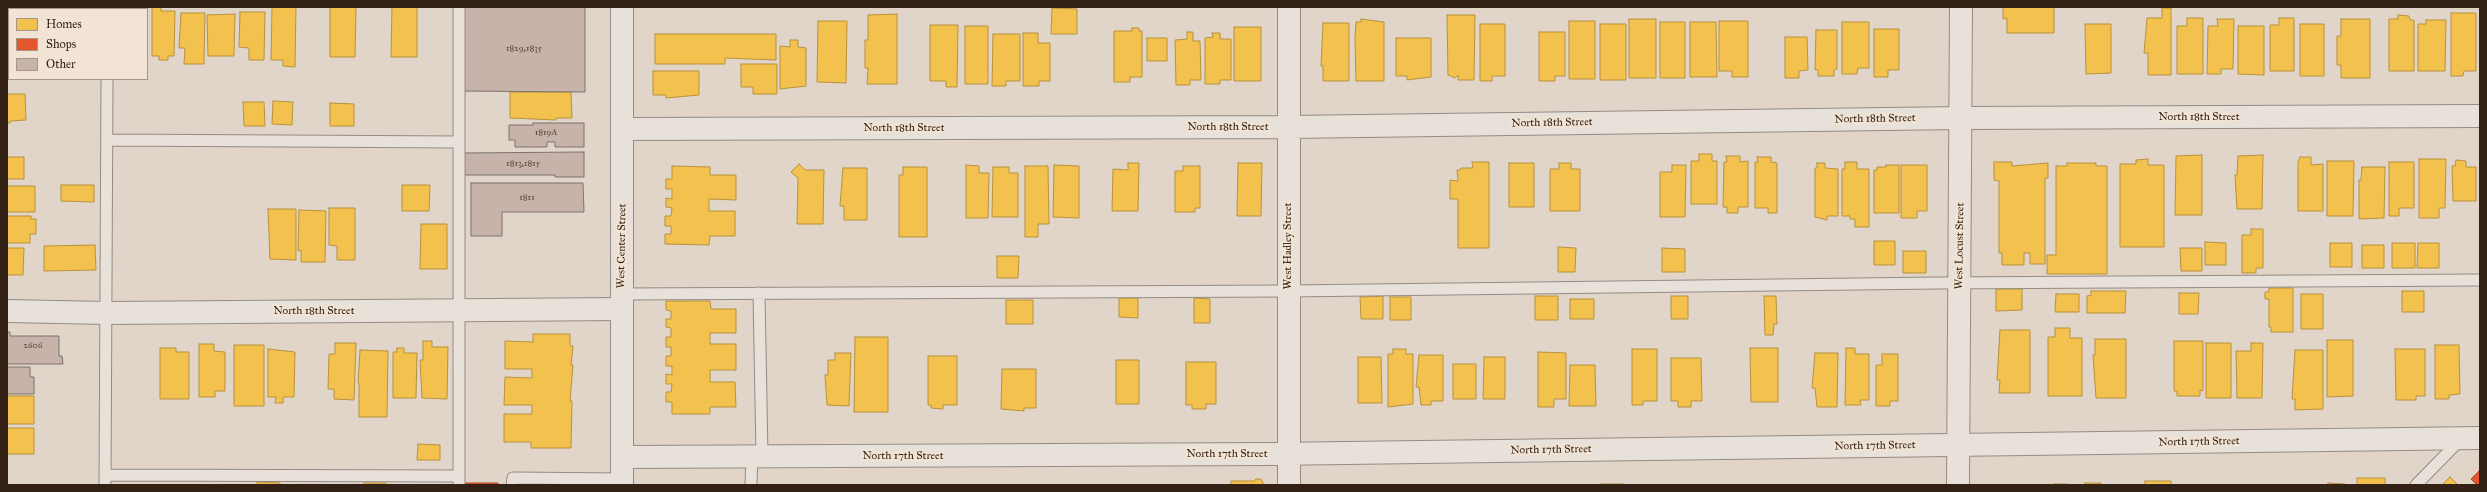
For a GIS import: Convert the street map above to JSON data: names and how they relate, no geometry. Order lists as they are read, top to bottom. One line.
{"streets":{"street":["North 18th Street","West Center Street","West Hadley Street","West Locust Street","North 17th Street"]},"crossings":[["North 18th Street","West Center Street"],["North 18th Street","West Hadley Street"],["North 18th Street","West Locust Street"],["West Center Street","North 17th Street"],["West Hadley Street","North 17th Street"],["West Locust Street","North 17th Street"]],"house_numbers":["1829,1835","1819A","1813,1815","1811","2606"],"legend":["Homes","Shops","Other"]}
